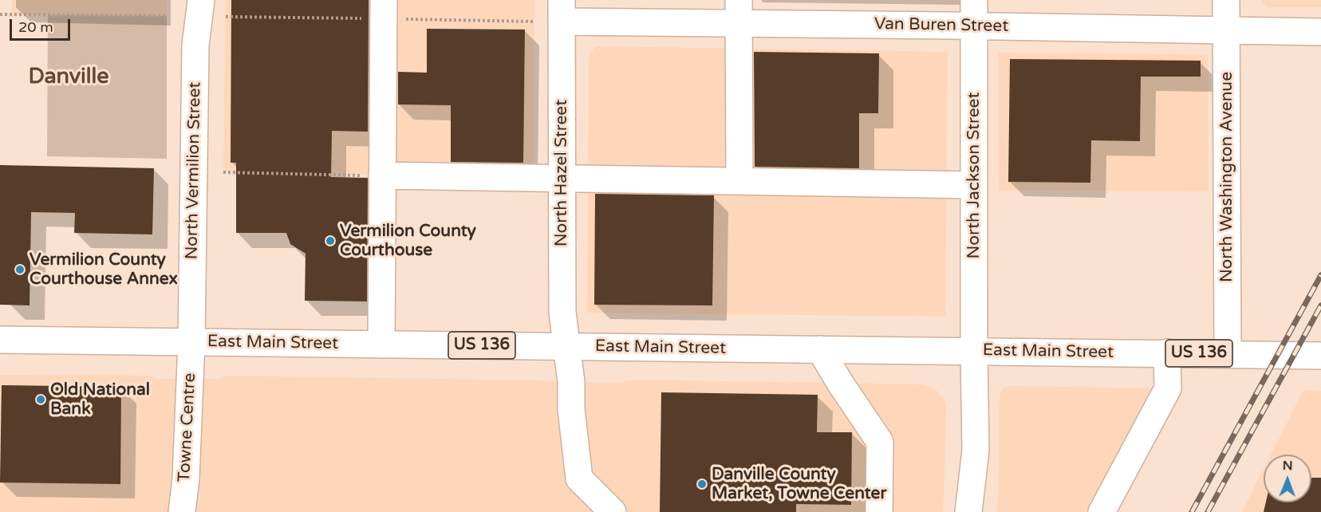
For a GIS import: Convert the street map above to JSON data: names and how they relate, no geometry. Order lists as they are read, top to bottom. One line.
{"streets":{"street":["Van Buren Street","North Vermilion Street","North Hazel Street","North Jackson Street","North Washington Avenue","East Main Street","US 136","Towne Centre"]},"crossings":[["Van Buren Street","North Hazel Street"],["Van Buren Street","North Jackson Street"],["Van Buren Street","North Washington Avenue"],["North Vermilion Street","East Main Street"],["North Vermilion Street","Towne Centre"],["North Hazel Street","East Main Street"],["North Jackson Street","East Main Street"],["North Washington Avenue","East Main Street"],["East Main Street","Towne Centre"]],"districts":["Danville"],"places":["Vermilion County Courthouse","Vermilion County Courthouse Annex","Old National Bank","Danville County Market, Towne Center"],"scale_bar":"20 m","north":"top"}
